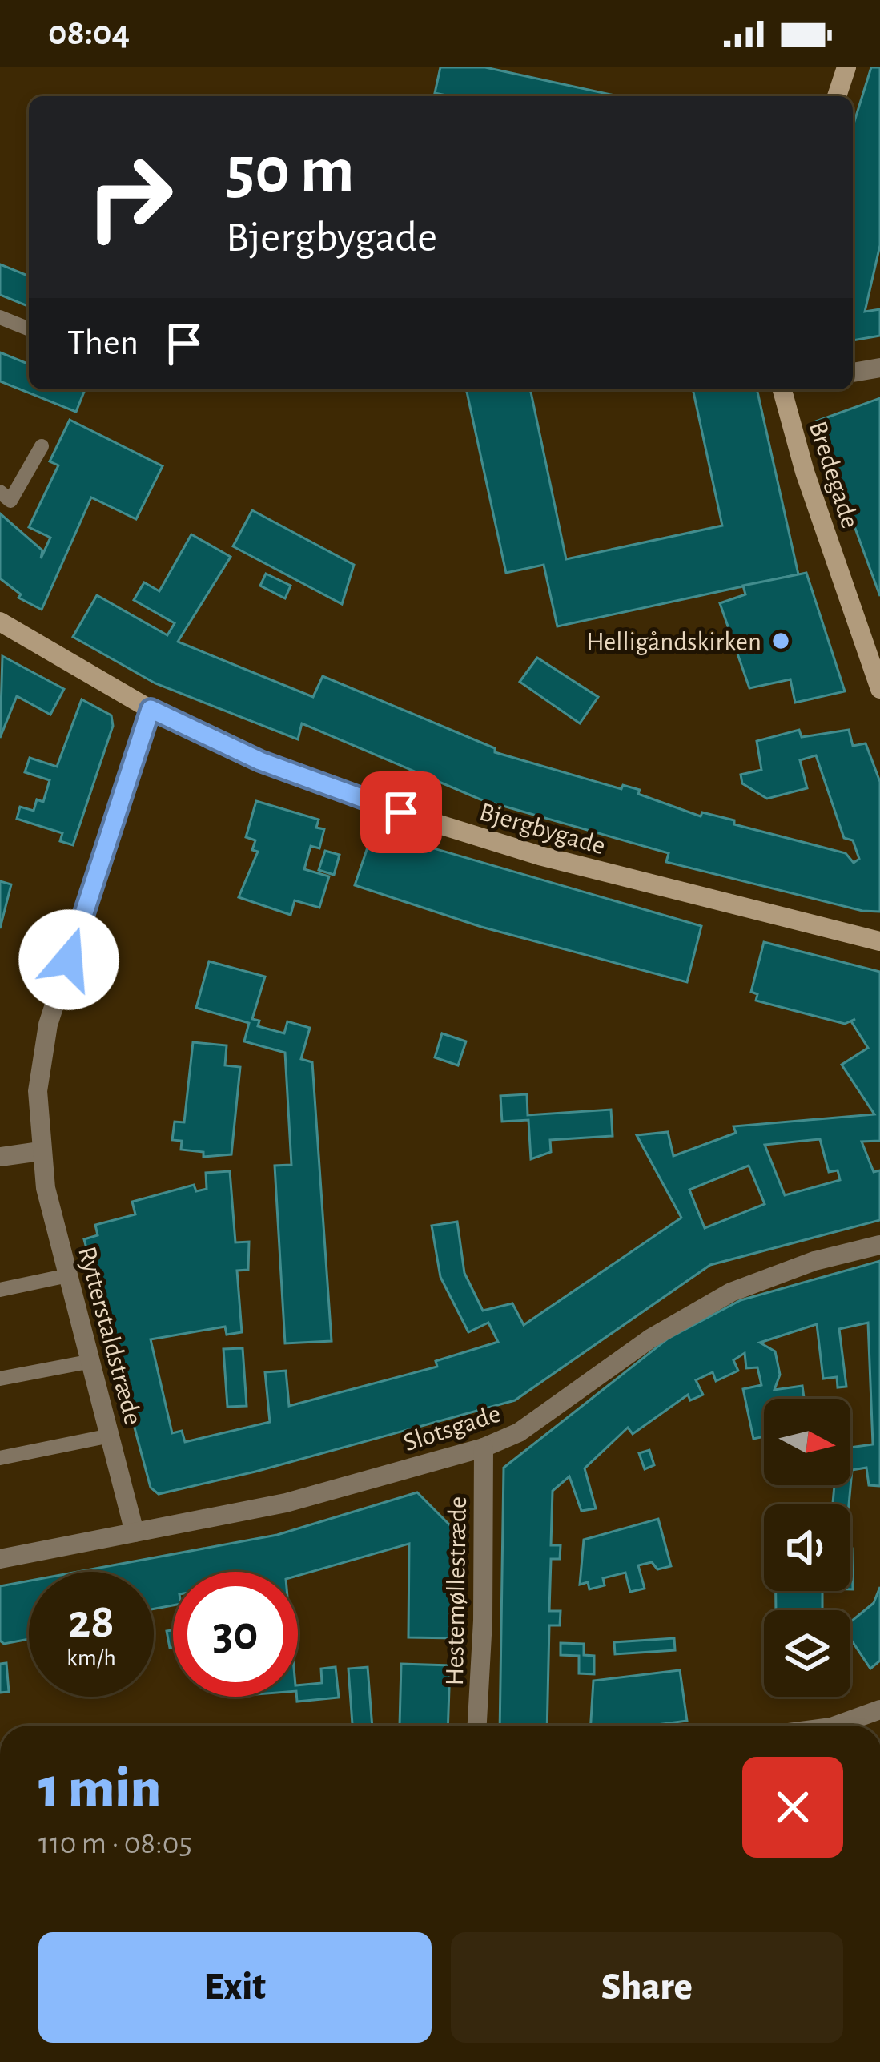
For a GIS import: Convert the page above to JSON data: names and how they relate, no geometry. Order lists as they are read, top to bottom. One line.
{"streets":{"street":["Bredegade","Bjergbygade","Rytterstaldstræde","Slotsgade","Hestemøllestræde"]},"crossings":[["Bjergbygade","Rytterstaldstræde"],["Rytterstaldstræde","Slotsgade"],["Slotsgade","Hestemøllestræde"]],"places":["Helligåndskirken"],"north":"right","page":{"status":"08:04","turn":["50 m","Bjergbygade"],"then":"Then","speed":"28 km/h","limit":"30","heading":["1 min","110 m · 08:05"],"buttons":["Exit","Share"]}}
